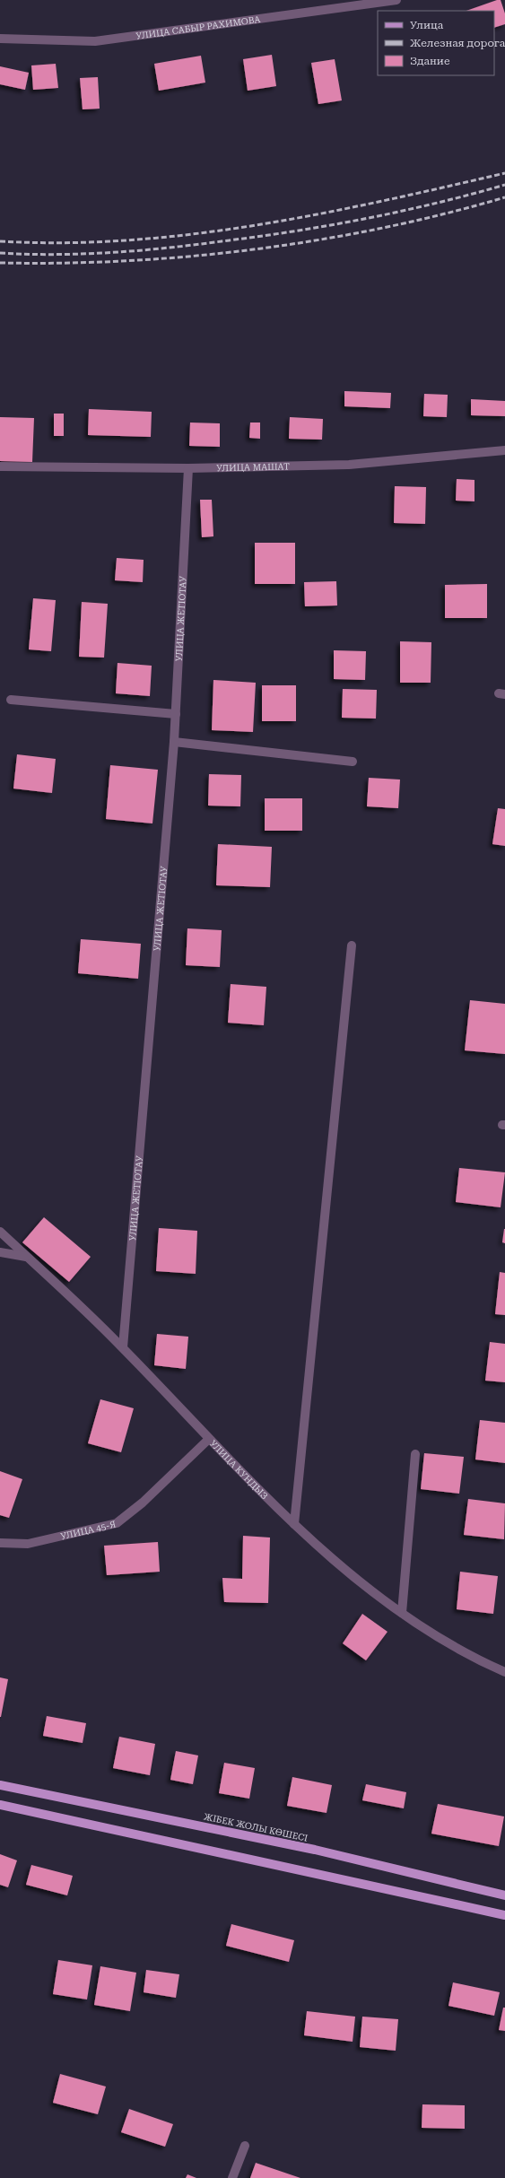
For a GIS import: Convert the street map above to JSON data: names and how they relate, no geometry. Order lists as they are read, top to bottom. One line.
{"streets":{"main road":["ЖІБЕК ЖОЛЫ КӨШЕСІ"],"street":["УЛИЦА САБЫР РАХИМОВА","УЛИЦА МАШАТ","УЛИЦА ЖЕТІОТАУ","УЛИЦА КУНДЫЗ","УЛИЦА 45-Я"]},"crossings":[["УЛИЦА МАШАТ","УЛИЦА ЖЕТІОТАУ"],["УЛИЦА ЖЕТІОТАУ","УЛИЦА КУНДЫЗ"],["УЛИЦА КУНДЫЗ","УЛИЦА 45-Я"]],"legend":["Улица","Железная дорога","Здание"]}
